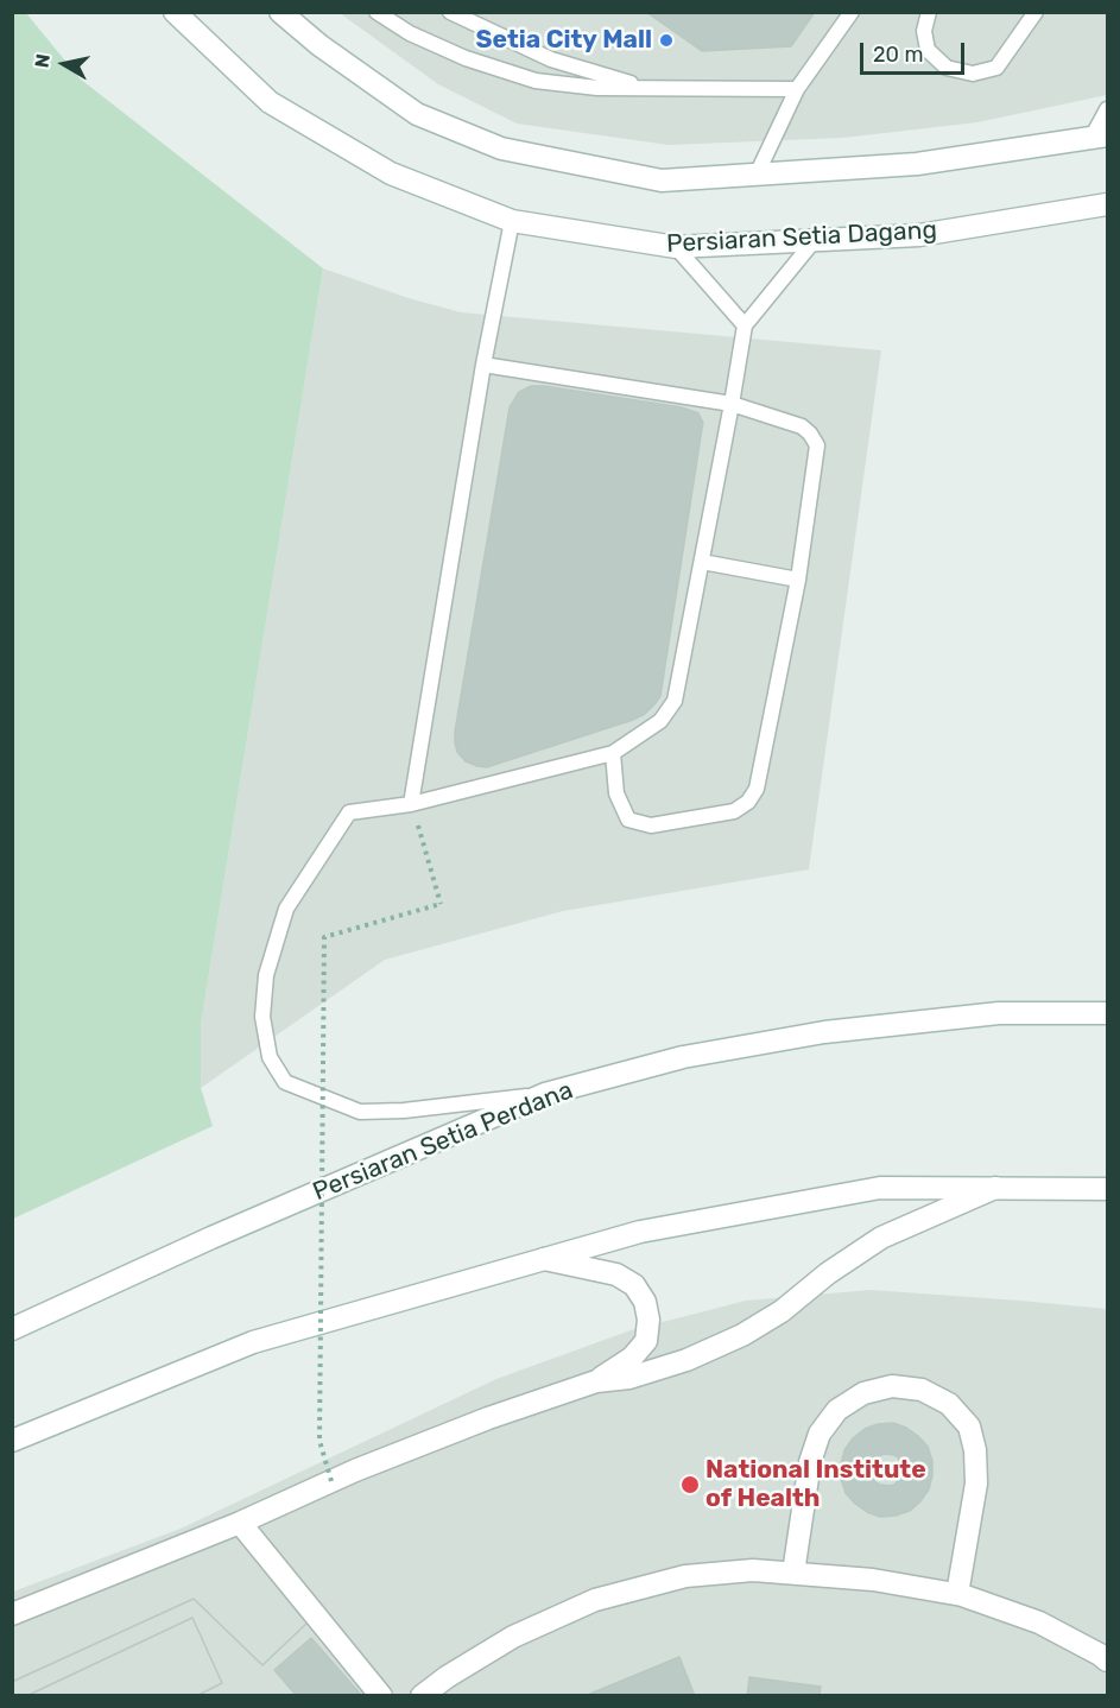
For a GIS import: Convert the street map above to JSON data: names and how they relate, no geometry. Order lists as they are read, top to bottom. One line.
{"streets":{"street":["Persiaran Setia Dagang","Persiaran Setia Perdana"]},"places":["Setia City Mall","National Institute of Health"],"scale_bar":"20 m","north":"left"}
